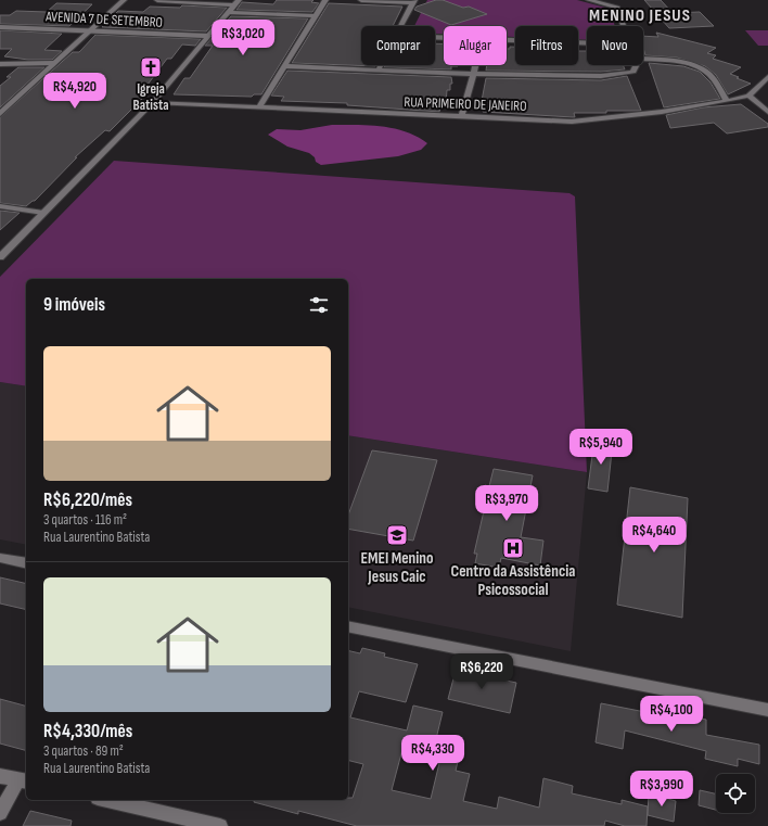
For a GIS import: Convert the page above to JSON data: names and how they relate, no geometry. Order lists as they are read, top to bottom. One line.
{"streets":{"street":["AVENIDA 7 DE SETEMBRO","RUA PRIMEIRO DE JANEIRO"]},"districts":["MENINO JESUS"],"places":{"church":["Igreja Batista"],"school or university":["EMEI Menino Jesus Caic"],"hospital":["Centro da Assistência Psicossocial"]},"page":{"price":["R$3,020","R$4,920","R$5,940","R$3,970","R$4,640","R$6,220","R$4,100","R$4,330","R$3,990"],"chip":["Comprar","Alugar","Filtros","Novo"],"heading":"9 imóveis","list":[{"name":"R$6,220/mês","note":"3 quartos · 116 m² · Rua Laurentino Batista"},{"name":"R$4,330/mês","note":"3 quartos · 89 m² · Rua Laurentino Batista"}]}}
